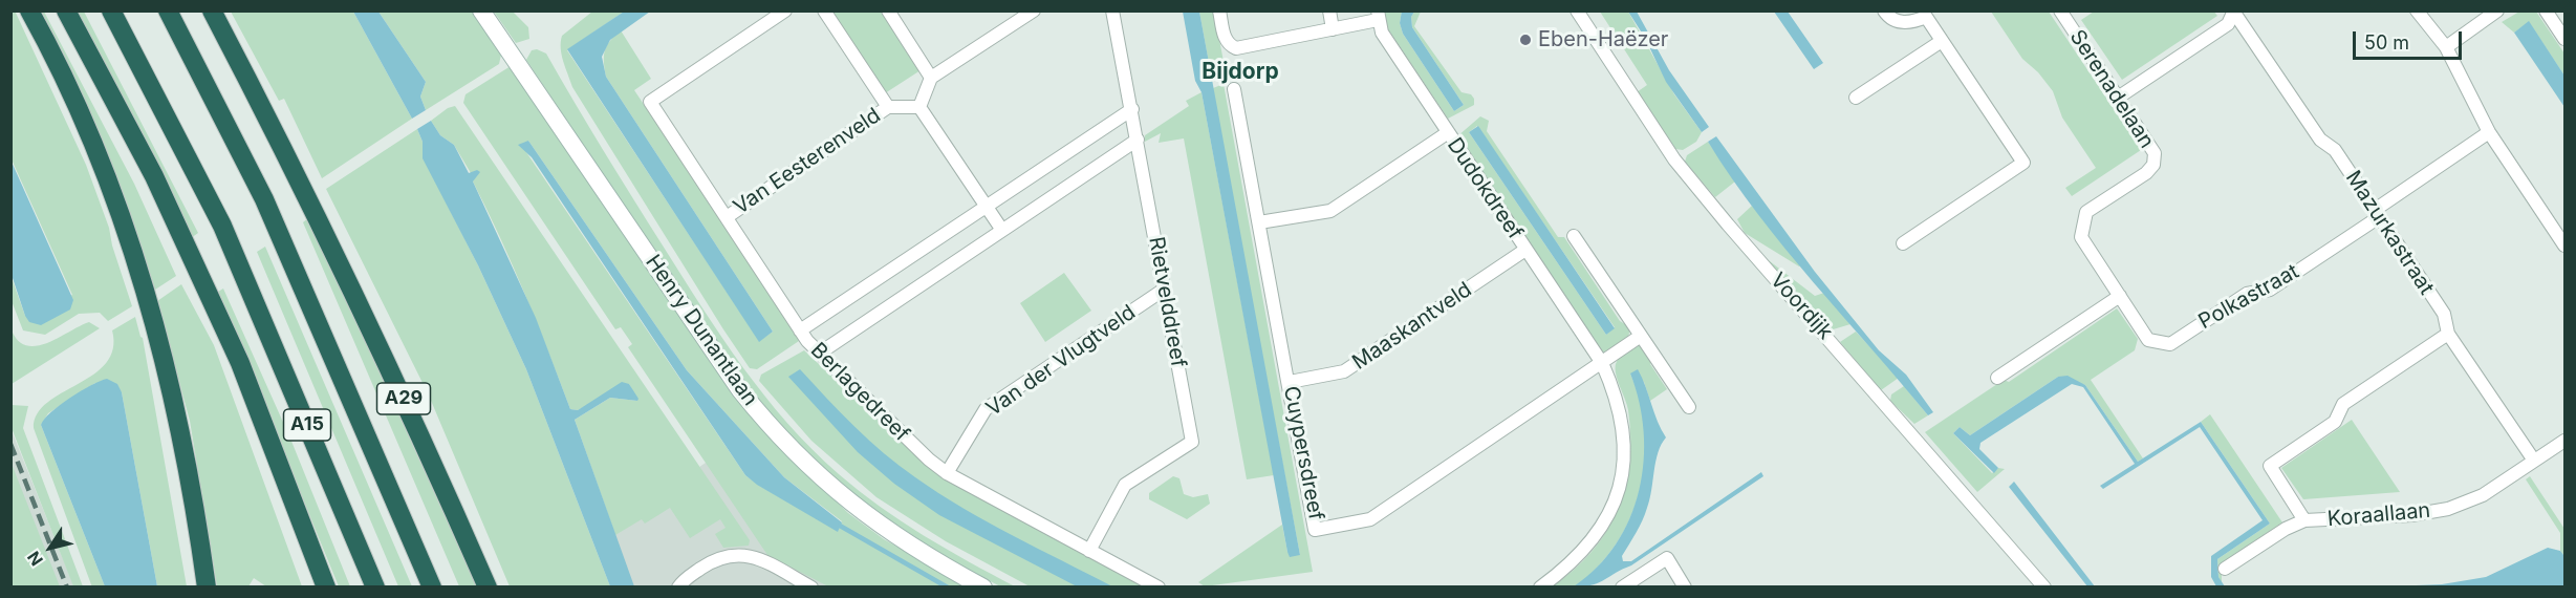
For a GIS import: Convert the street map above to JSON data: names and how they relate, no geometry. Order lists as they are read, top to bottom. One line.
{"streets":{"highway":["A29","A15"],"main road":["Henry Dunantlaan"],"street":["Serenadelaan","Van Eesterenveld","Dudokdreef","Mazurkastraat","Polkastraat","Rietvelddreef","Voordijk","Maaskantveld","Van der Vlugtveld","Berlagedreef","Cuypersdreef","Koraallaan"]},"crossings":[["Serenadelaan","Polkastraat"],["Van Eesterenveld","Berlagedreef"],["Dudokdreef","Maaskantveld"],["Dudokdreef","Cuypersdreef"],["Mazurkastraat","Polkastraat"],["Mazurkastraat","Koraallaan"],["Rietvelddreef","Van der Vlugtveld"],["Rietvelddreef","Berlagedreef"],["Maaskantveld","Cuypersdreef"],["Van der Vlugtveld","Berlagedreef"]],"districts":["Bijdorp"],"places":["Eben-Haëzer"],"scale_bar":"50 m","north":"bottom left"}
